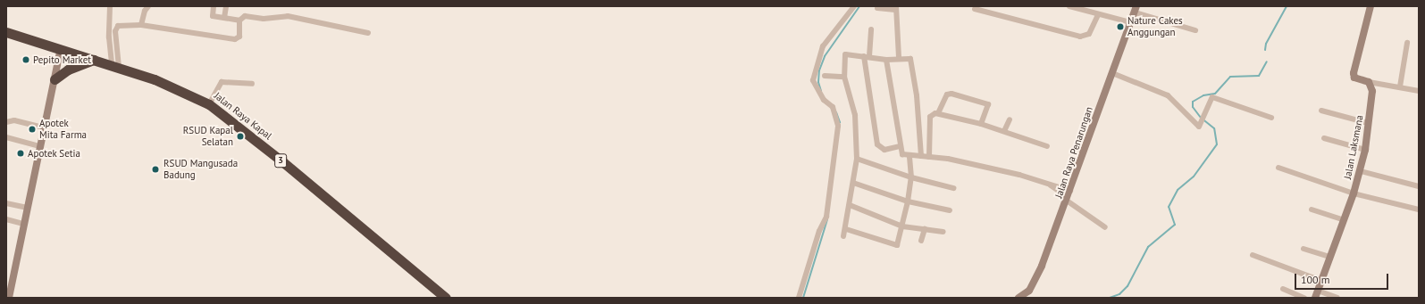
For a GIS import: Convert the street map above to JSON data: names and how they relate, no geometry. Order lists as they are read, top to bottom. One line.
{"streets":{"highway":["Jalan Raya Kapal","3"],"main road":["Jalan Laksmana","Jalan Raya Penarungan"]},"places":["Nature Cakes Anggungan","Pepito Market","Apotek Mita Farma","RSUD Kapal Selatan","Apotek Setia","RSUD Mangusada Badung"],"scale_bar":"100 m"}
